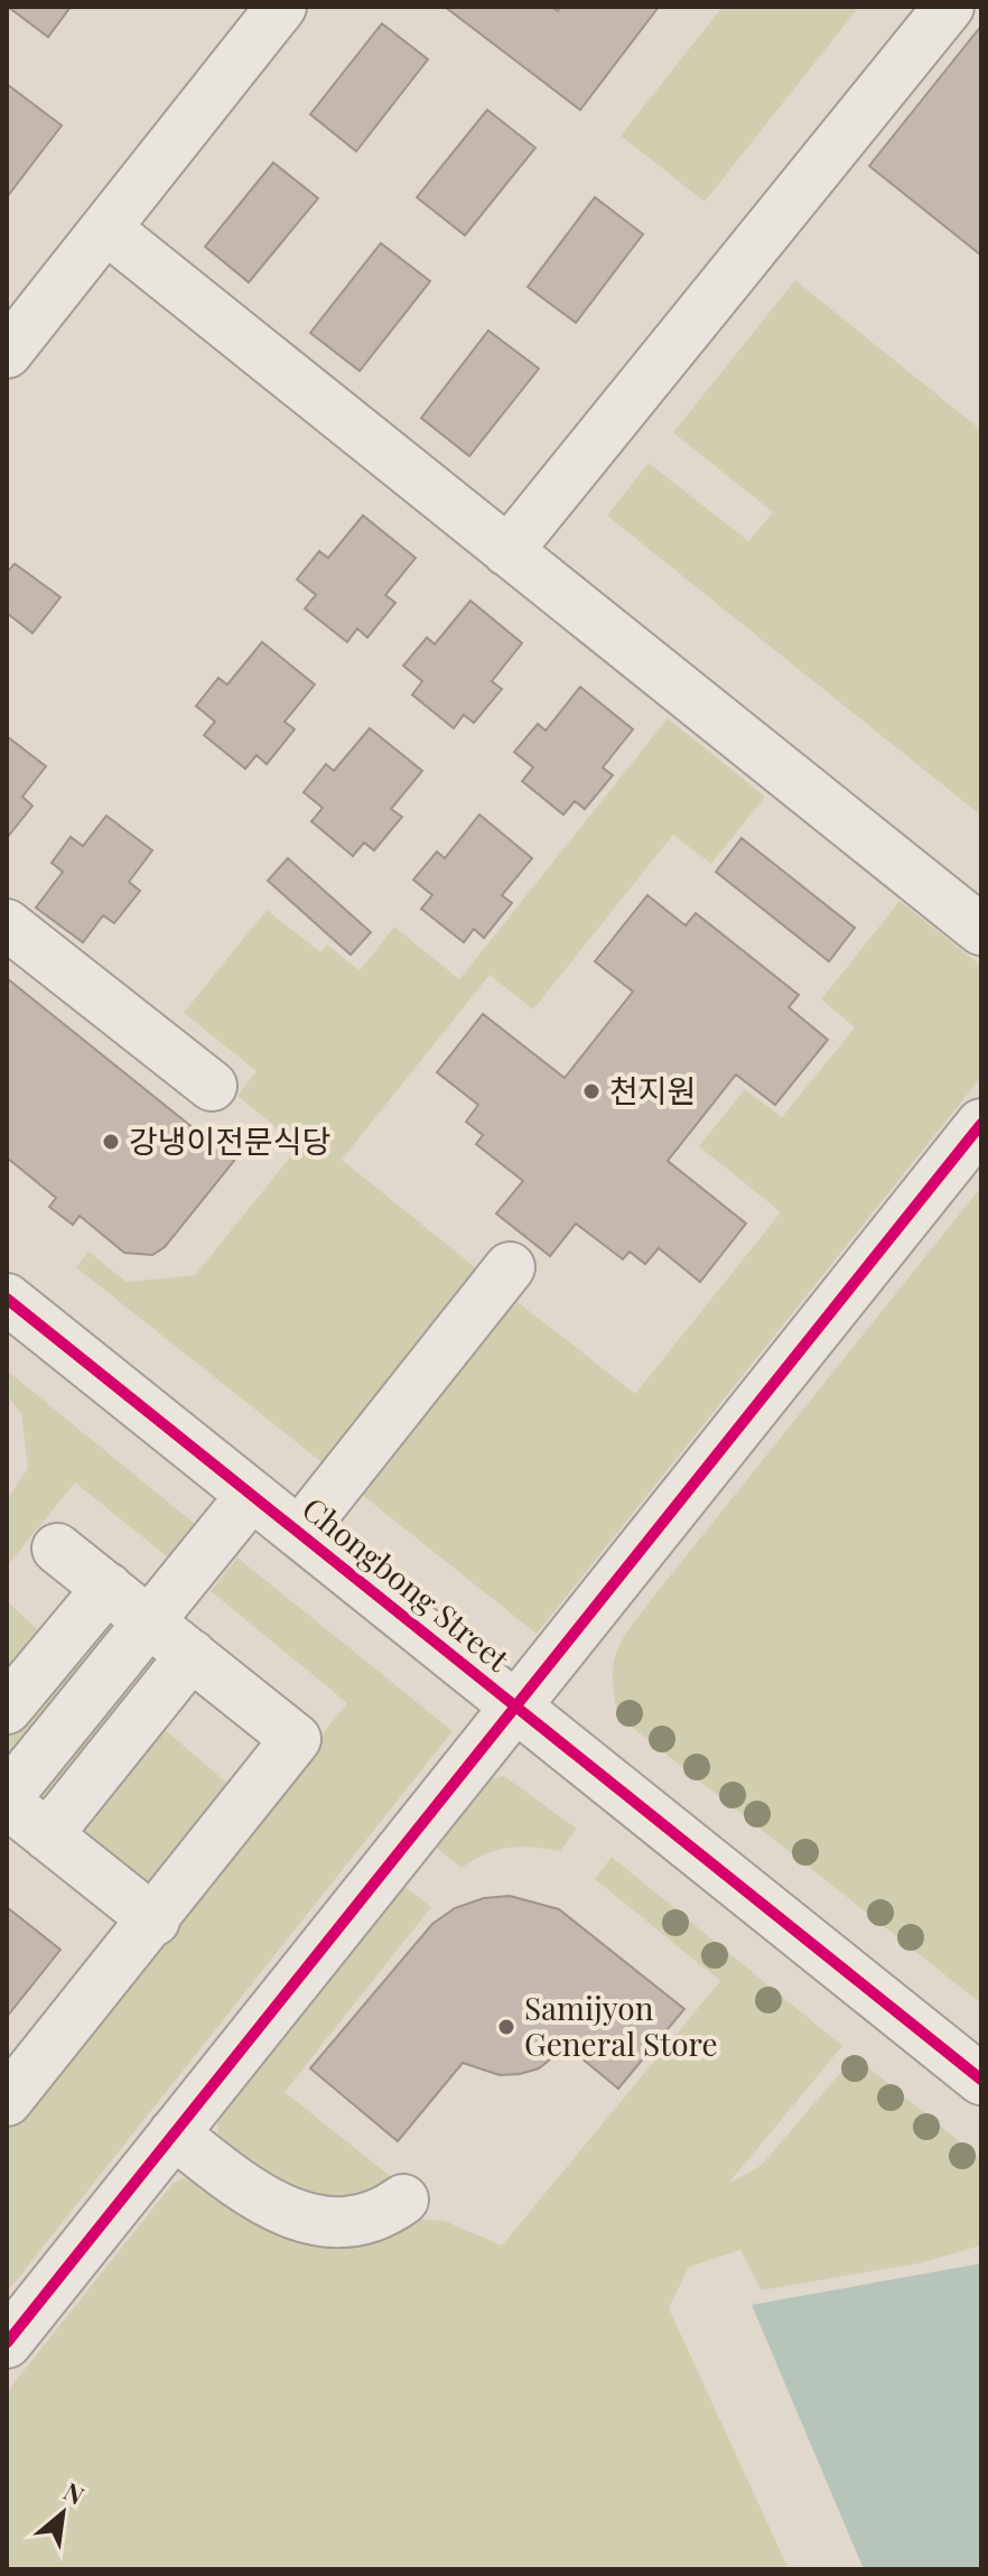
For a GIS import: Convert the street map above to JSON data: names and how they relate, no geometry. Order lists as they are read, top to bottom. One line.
{"streets":{"street":["Chongbong Street"]},"places":["천지원","강냉이전문식당","Samijyon General Store"],"north":"top right"}
